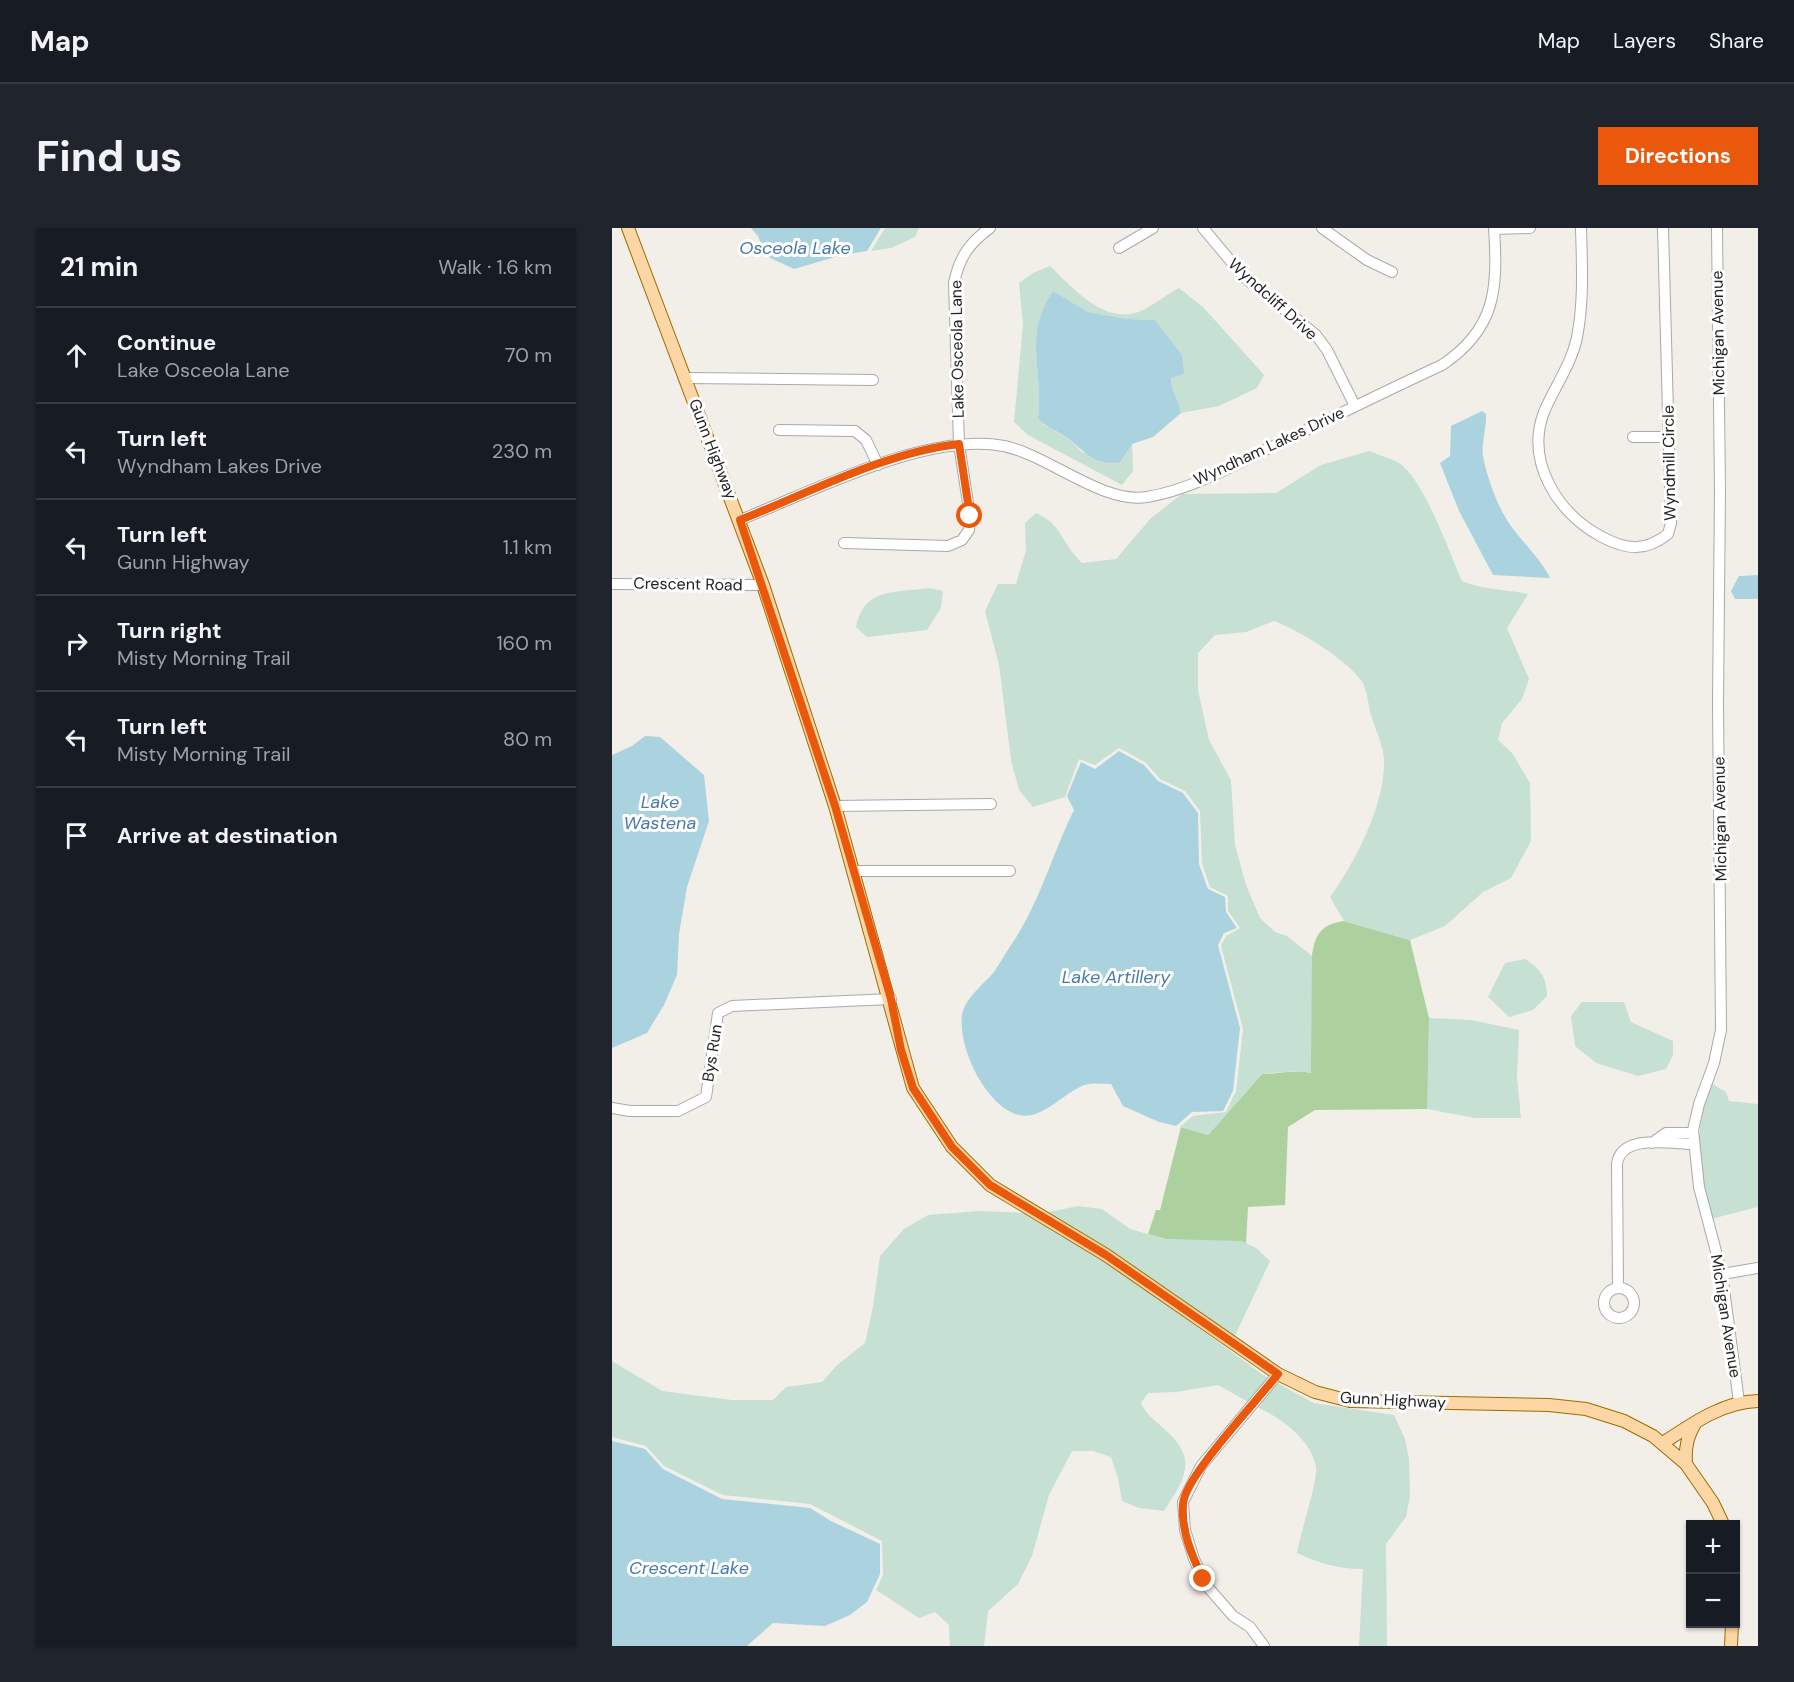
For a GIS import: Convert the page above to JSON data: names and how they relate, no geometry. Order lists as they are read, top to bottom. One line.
{"streets":{"main road":["Gunn Highway"],"street":["Wyndcliff Drive","Michigan Avenue","Lake Osceola Lane","Wyndham Lakes Drive","Wyndmill Circle","Crescent Road","Bys Run"]},"crossings":[["Wyndcliff Drive","Wyndham Lakes Drive"],["Lake Osceola Lane","Wyndham Lakes Drive"],["Wyndham Lakes Drive","Gunn Highway"],["Gunn Highway","Crescent Road"],["Gunn Highway","Bys Run"]],"water":["Osceola Lake","Lake Wastena","Lake Artillery","Crescent Lake"],"page":{"header":"Map","nav":["Map","Layers","Share"],"buttons":"Directions","title":"Find us","heading":["21 min","Walk · 1.6 km"],"list":[["Continue","Lake Osceola Lane","70 m"],["Turn left","Wyndham Lakes Drive","230 m"],["Turn left","Gunn Highway","1.1 km"],["Turn right","Misty Morning Trail","160 m"],["Turn left","Misty Morning Trail","80 m"],"Arrive at destination"],"map_buttons":["+","−"]}}
